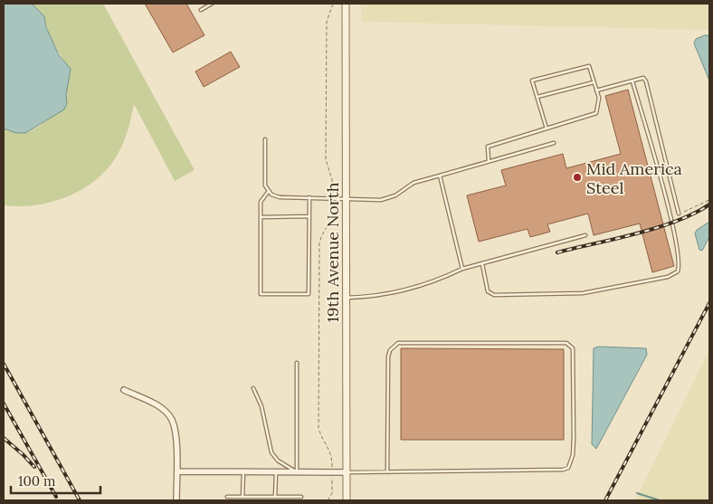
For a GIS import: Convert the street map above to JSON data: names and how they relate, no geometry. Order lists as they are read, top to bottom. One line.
{"streets":{"street":["19th Avenue North"]},"places":["Mid America Steel"],"scale_bar":"100 m"}
